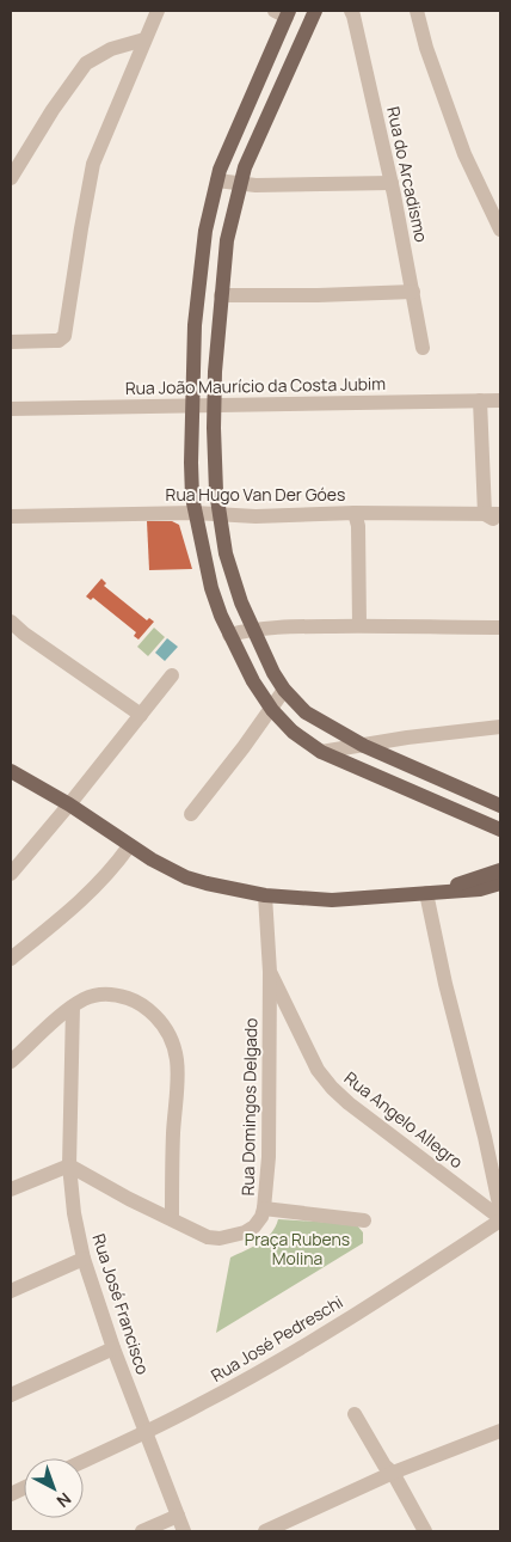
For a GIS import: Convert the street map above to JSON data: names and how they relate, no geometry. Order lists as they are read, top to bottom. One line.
{"streets":{"street":["Rua do Arcadismo","Rua João Maurício da Costa Jubim","Rua Hugo Van Der Góes","Rua Domingos Delgado","Rua Angelo Allegro","Rua José Francisco","Rua José Pedreschi"]},"crossings":[["Rua Domingos Delgado","Rua Angelo Allegro"],["Rua Domingos Delgado","Rua José Francisco"],["Rua Angelo Allegro","Rua José Pedreschi"],["Rua José Francisco","Rua José Pedreschi"]],"parks":["Praça Rubens Molina"],"north":"bottom right"}
